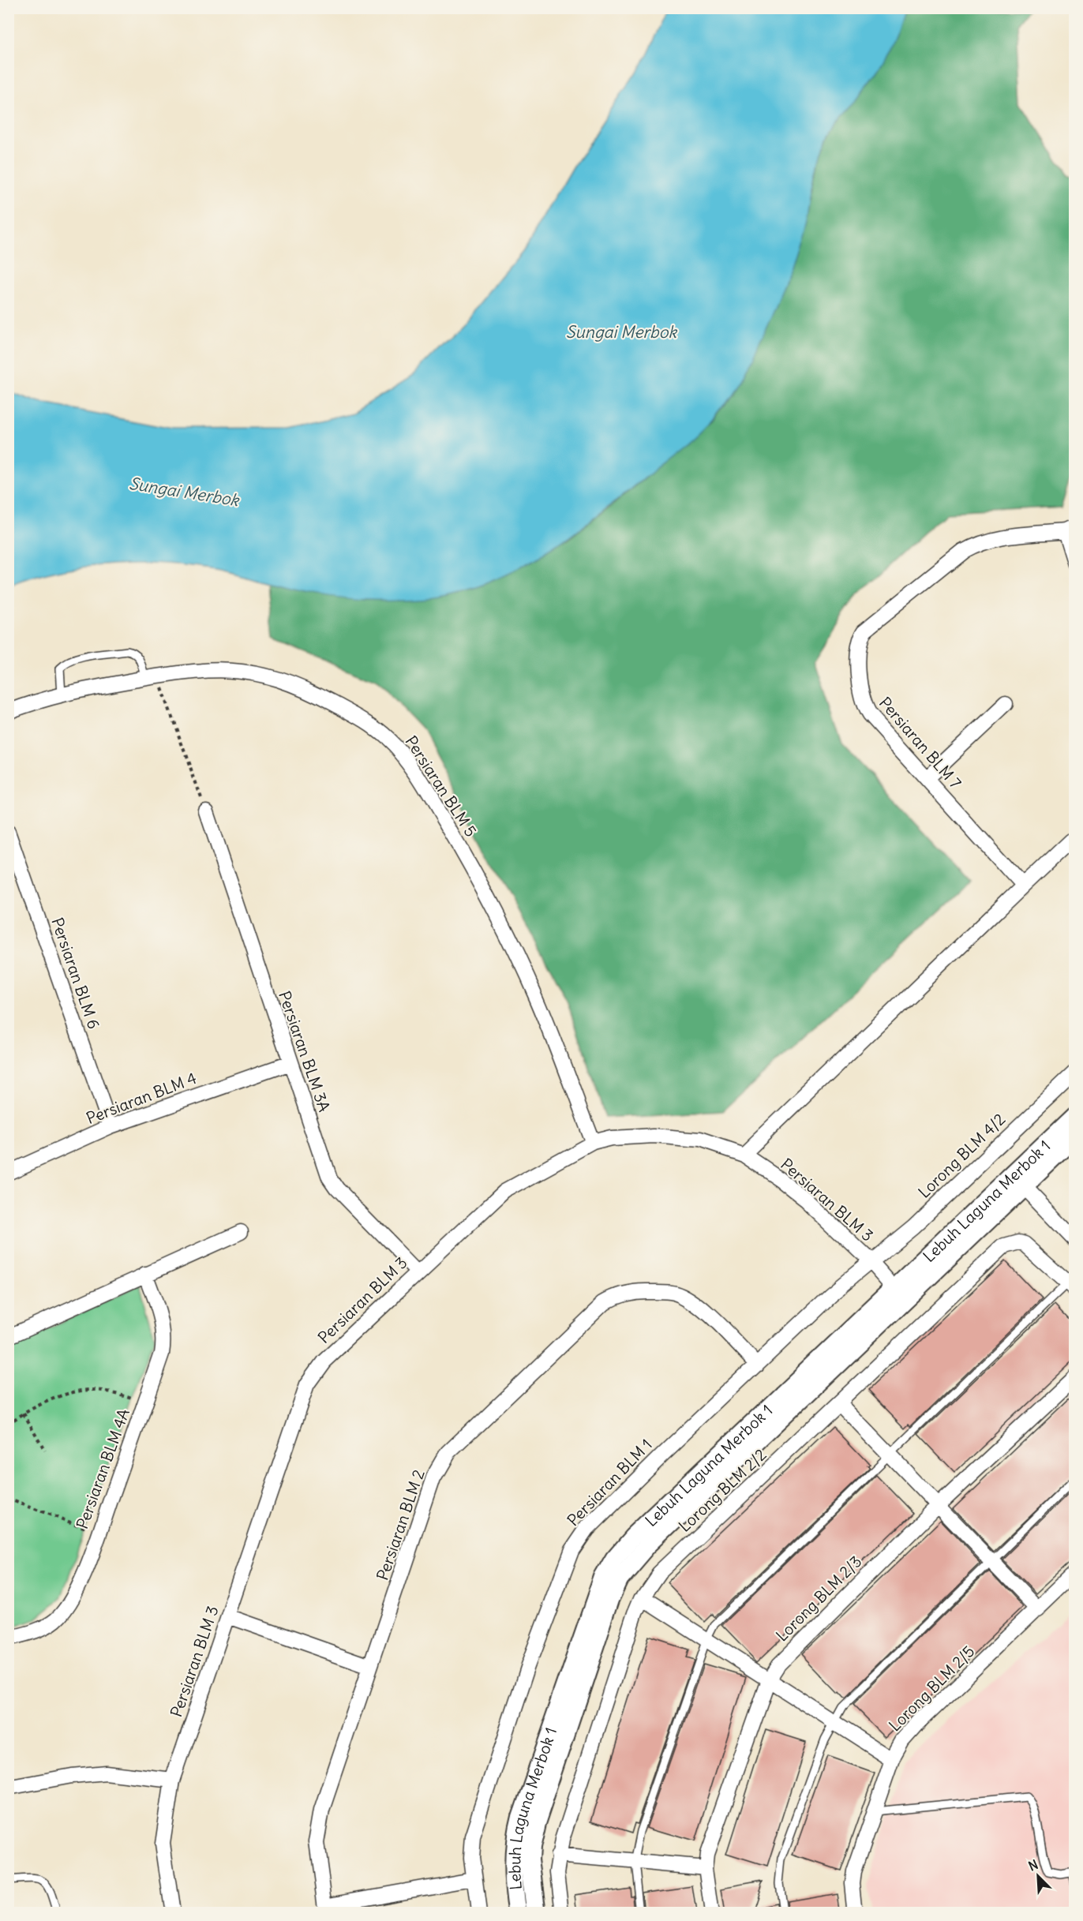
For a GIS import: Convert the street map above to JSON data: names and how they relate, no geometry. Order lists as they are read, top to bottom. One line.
{"streets":{"street":["Persiaran BLM 7","Persiaran BLM 5","Persiaran BLM 6","Persiaran BLM 3A","Persiaran BLM 4","Lorong BLM 4/2","Persiaran BLM 3","Lebuh Laguna Merbok 1","Persiaran BLM 4A","Persiaran BLM 1","Lorong BLM 2/2","Persiaran BLM 2","Lorong BLM 2/3","Lorong BLM 2/5"]},"crossings":[["Persiaran BLM 5","Persiaran BLM 3"],["Persiaran BLM 6","Persiaran BLM 4"],["Persiaran BLM 3A","Persiaran BLM 4"],["Persiaran BLM 3A","Persiaran BLM 3"],["Lorong BLM 4/2","Persiaran BLM 3"],["Lorong BLM 4/2","Persiaran BLM 1"],["Persiaran BLM 3","Lebuh Laguna Merbok 1"],["Persiaran BLM 3","Persiaran BLM 1"],["Persiaran BLM 1","Persiaran BLM 2"]],"water":["Sungai Merbok"],"north":"top left"}
